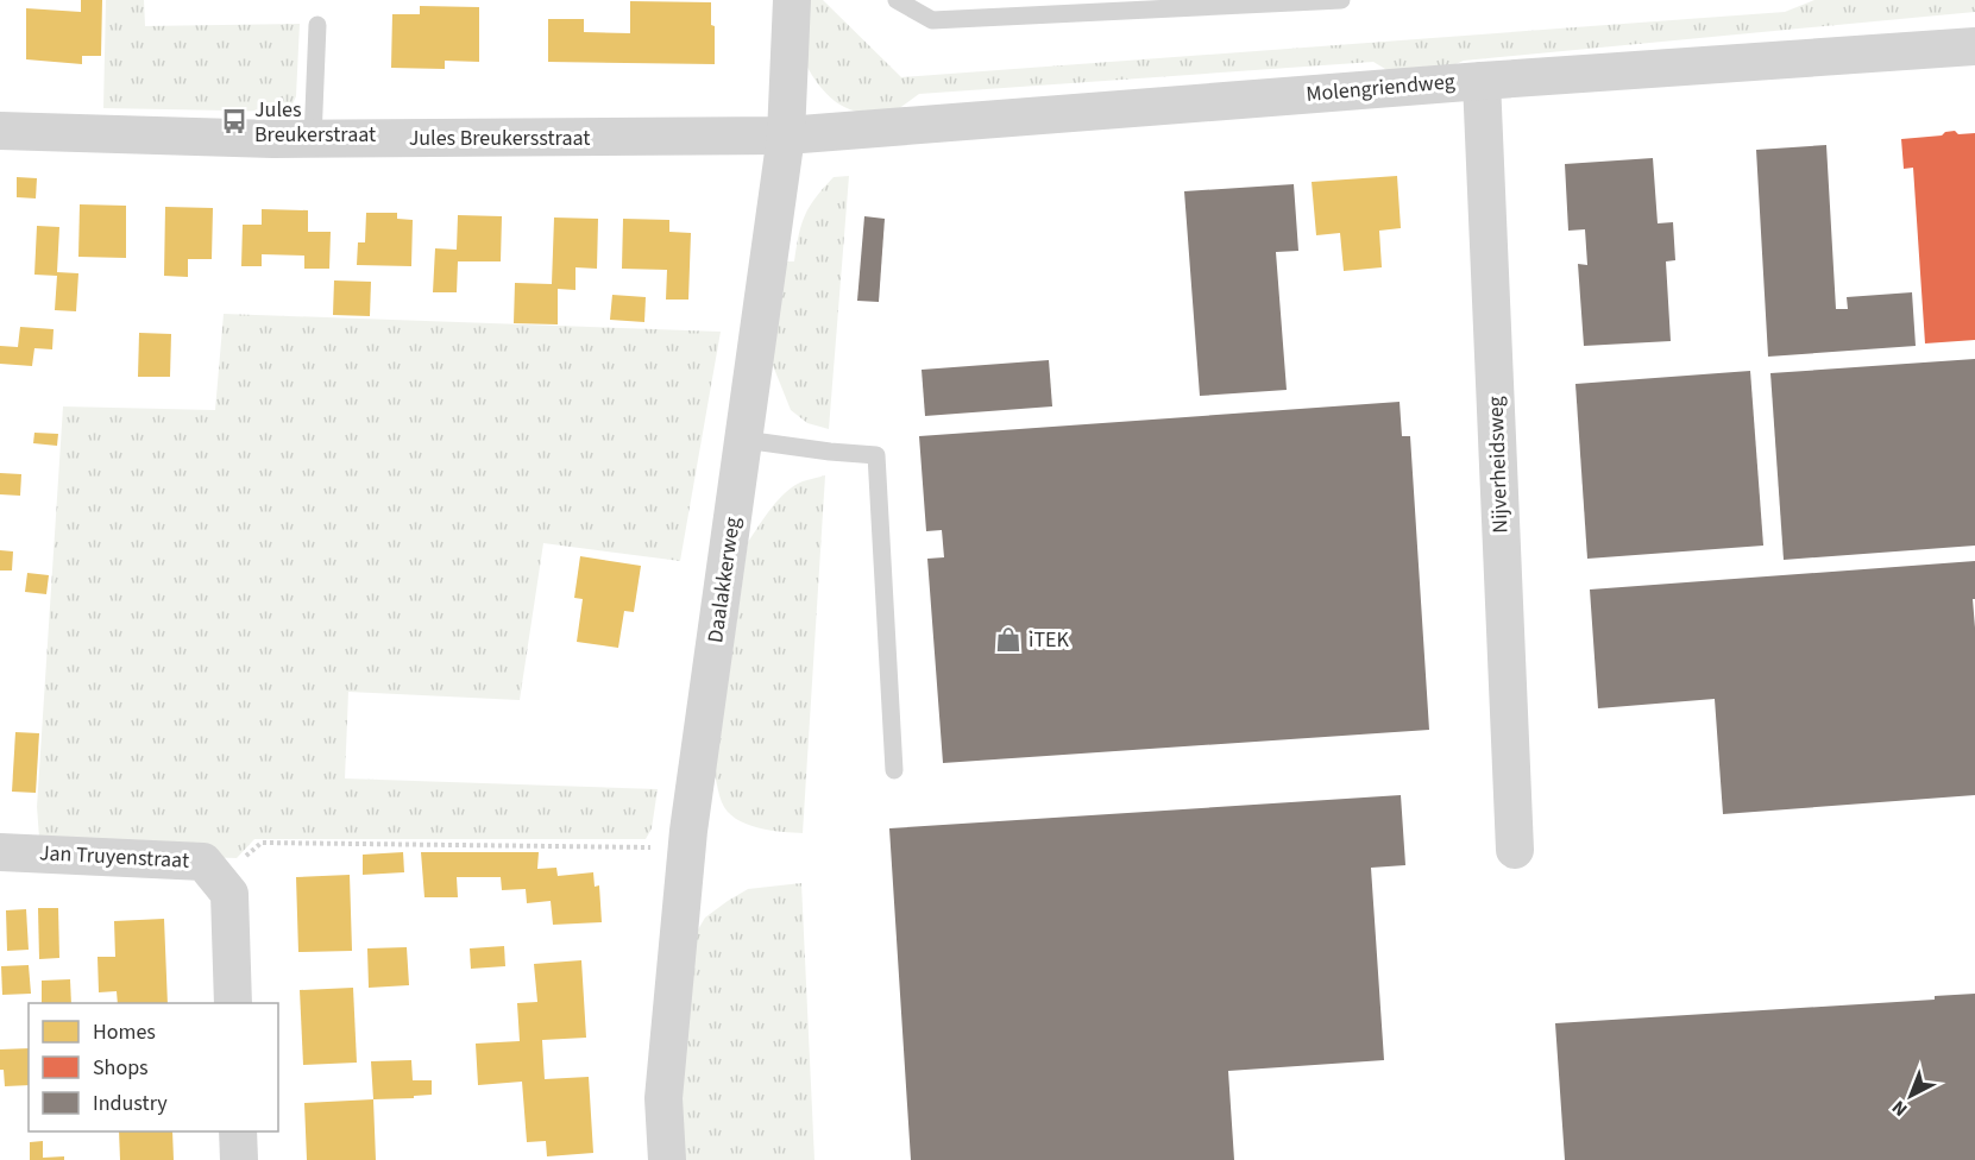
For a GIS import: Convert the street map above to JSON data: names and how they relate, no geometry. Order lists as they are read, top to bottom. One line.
{"streets":{"street":["Molengriendweg","Jules Breukersstraat","Nijverheidsweg","Daalakkerweg","Jan Truyenstraat"]},"crossings":[["Molengriendweg","Jules Breukersstraat"],["Molengriendweg","Nijverheidsweg"],["Molengriendweg","Daalakkerweg"],["Jules Breukersstraat","Daalakkerweg"]],"places":{"bus stop":["Jules Breukerstraat"],"shop":["iTEK"]},"legend":["Homes","Shops","Industry"],"north":"bottom left"}
